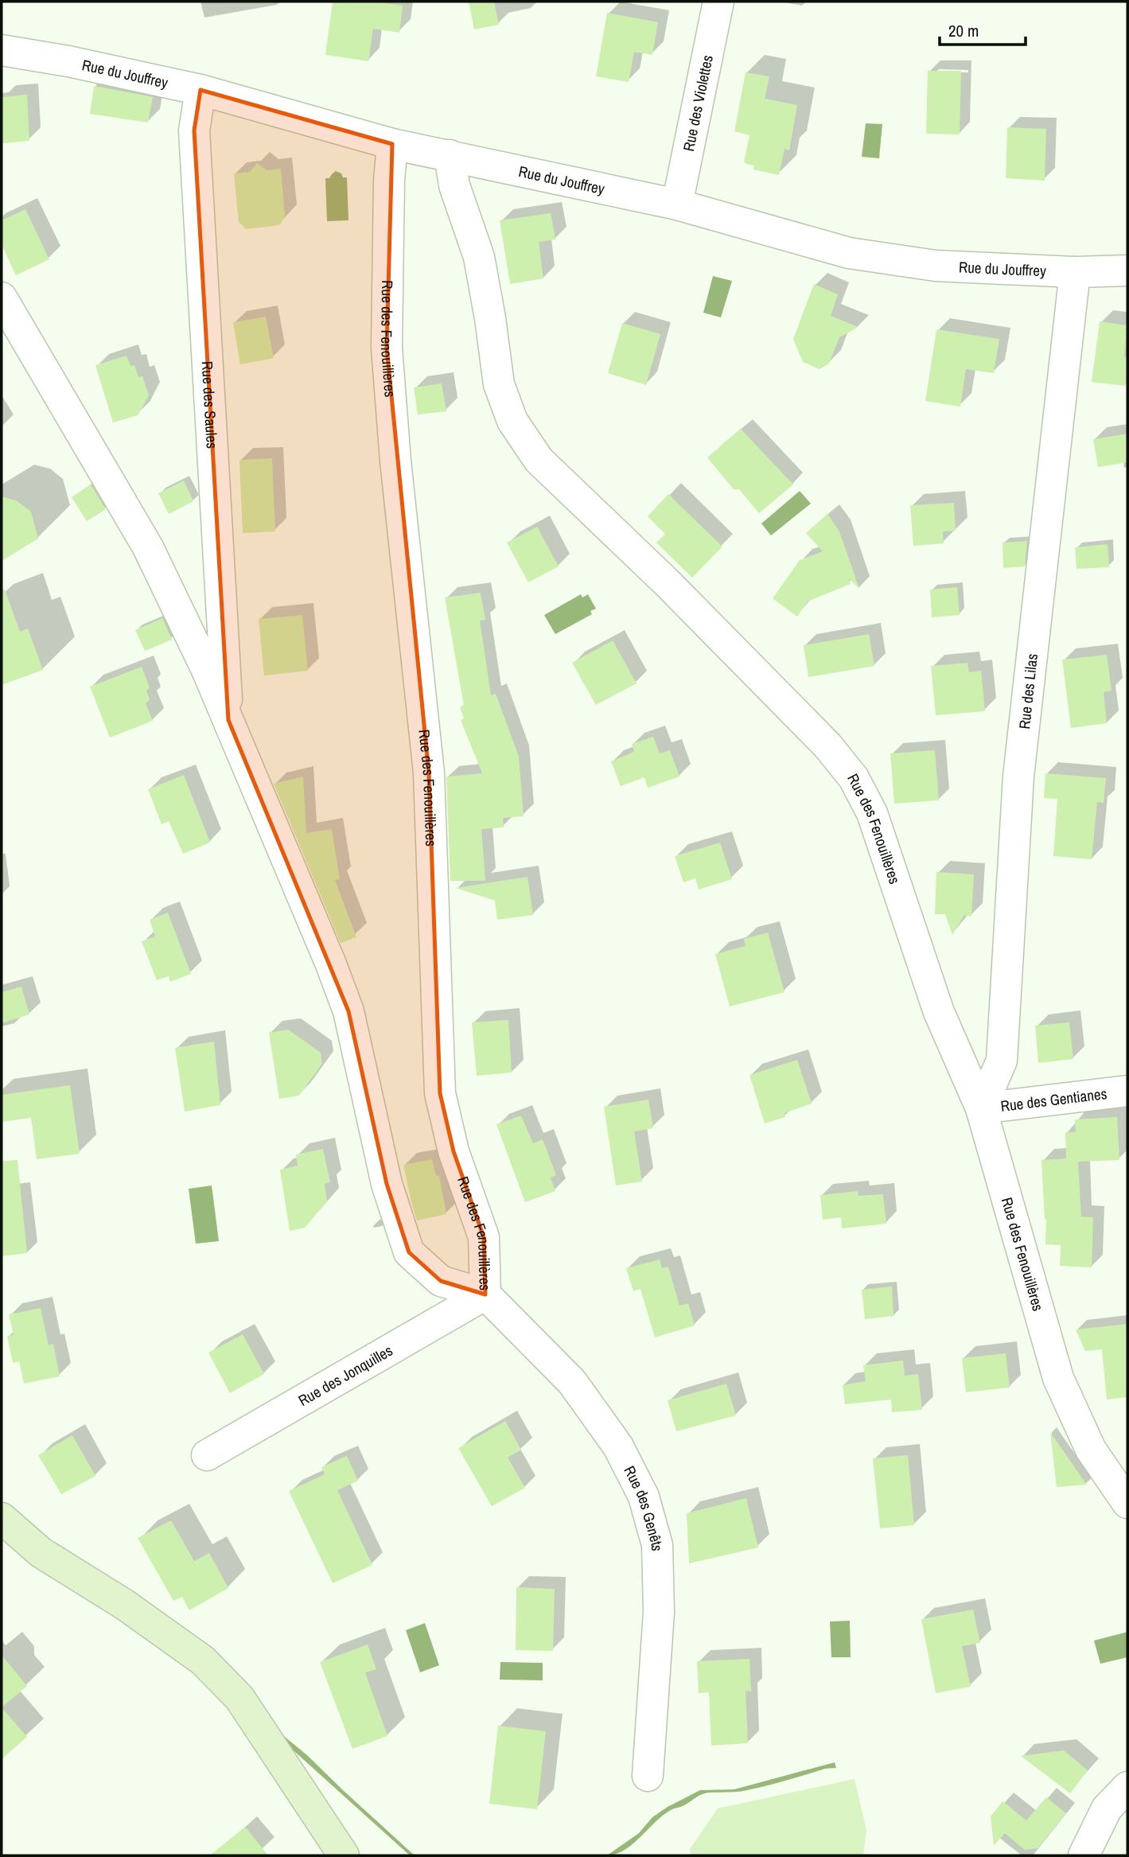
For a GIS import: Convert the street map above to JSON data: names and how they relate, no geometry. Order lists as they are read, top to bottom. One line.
{"streets":{"street":["Rue du Jouffrey","Rue des Violettes","Rue des Fenouillères","Rue des Saules","Rue des Lilas","Rue des Gentianes","Rue des Jonquilles","Rue des Genêts"]},"crossings":[["Rue du Jouffrey","Rue des Violettes"],["Rue du Jouffrey","Rue des Fenouillères"],["Rue du Jouffrey","Rue des Saules"],["Rue du Jouffrey","Rue des Lilas"],["Rue des Fenouillères","Rue des Saules"],["Rue des Fenouillères","Rue des Lilas"],["Rue des Fenouillères","Rue des Gentianes"],["Rue des Fenouillères","Rue des Jonquilles"],["Rue des Fenouillères","Rue des Genêts"],["Rue des Lilas","Rue des Gentianes"],["Rue des Jonquilles","Rue des Genêts"]],"scale_bar":"20 m"}
